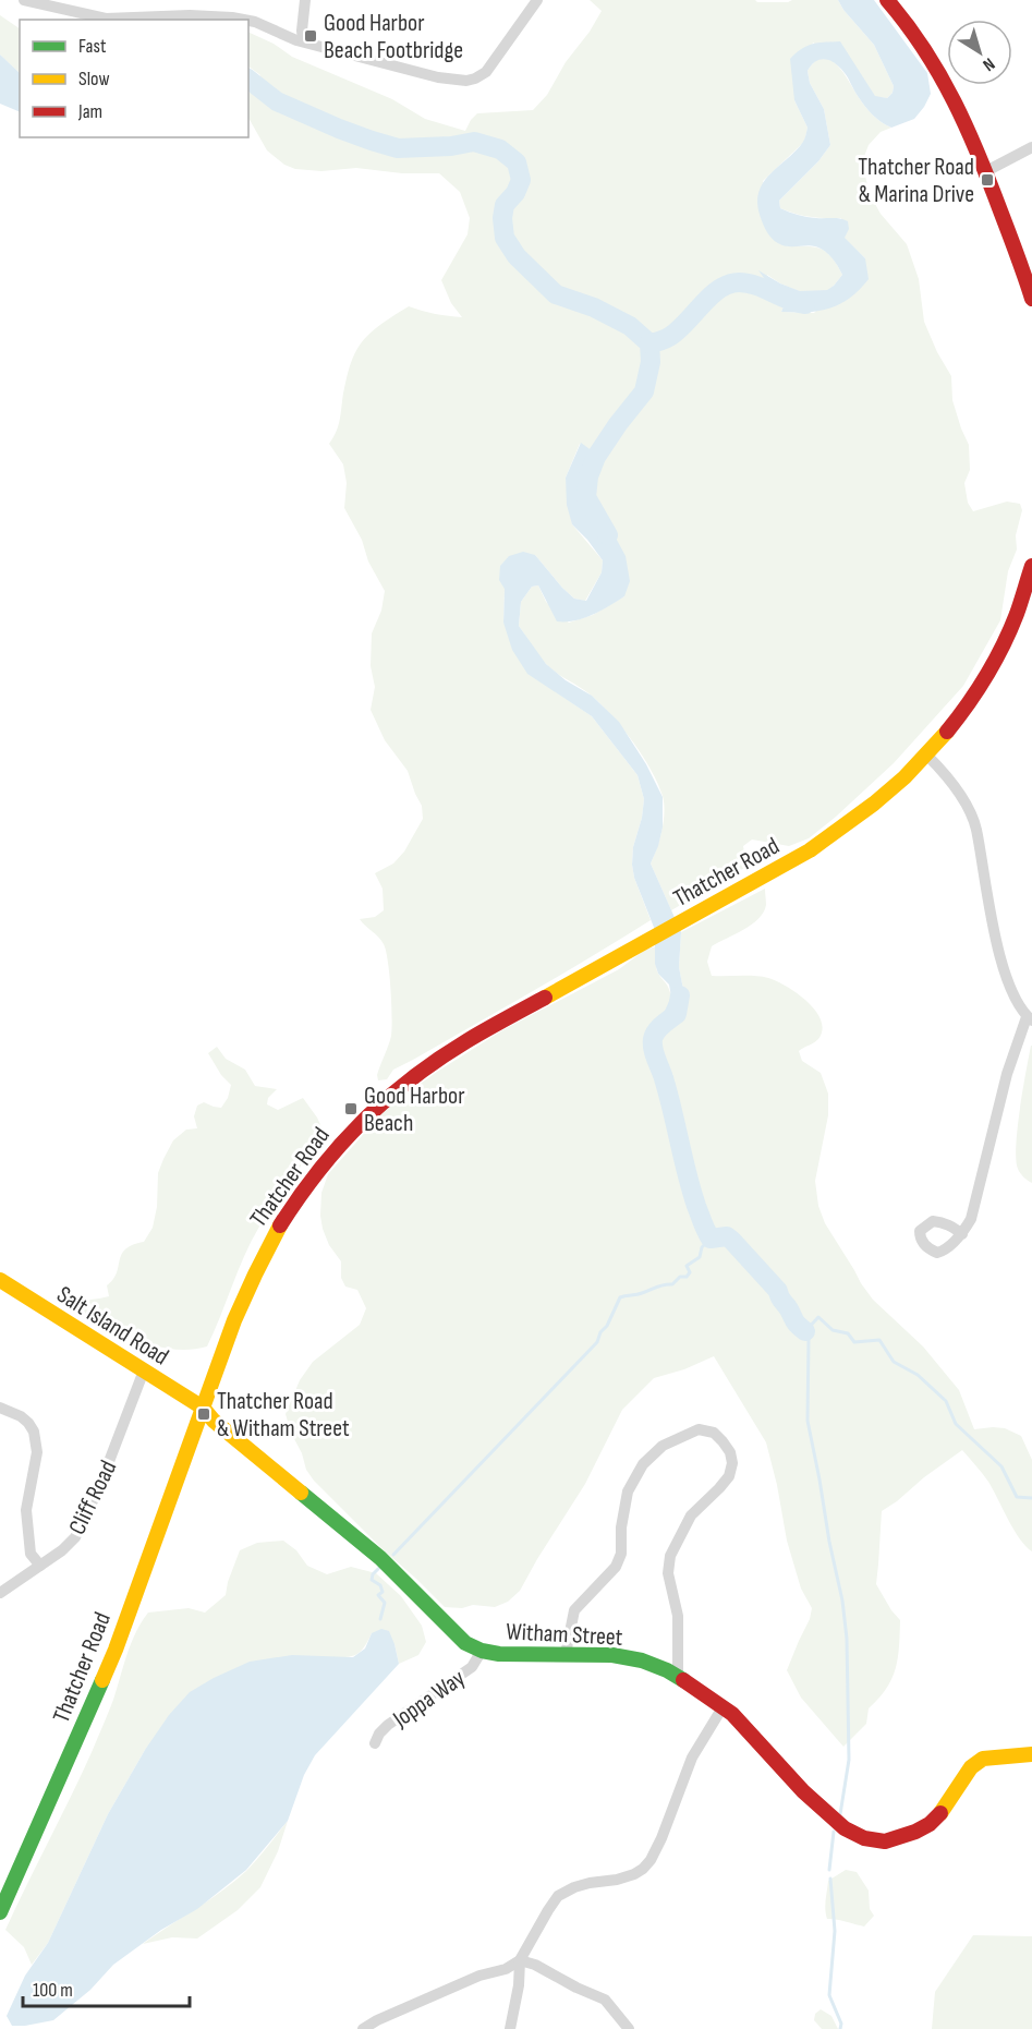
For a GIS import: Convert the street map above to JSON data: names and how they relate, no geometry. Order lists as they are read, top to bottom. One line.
{"streets":{"main road":["Thatcher Road","Salt Island Road","Witham Street"],"street":["Cliff Road","Joppa Way"]},"crossings":[["Thatcher Road","Salt Island Road"],["Thatcher Road","Witham Street"],["Salt Island Road","Cliff Road"],["Salt Island Road","Witham Street"],["Witham Street","Joppa Way"]],"places":{"transit":["Good Harbor Beach Footbridge","Thatcher Road & Marina Drive","Good Harbor Beach","Thatcher Road & Witham Street"]},"legend":["Fast","Slow","Jam"],"scale_bar":"100 m","north":"bottom right"}
